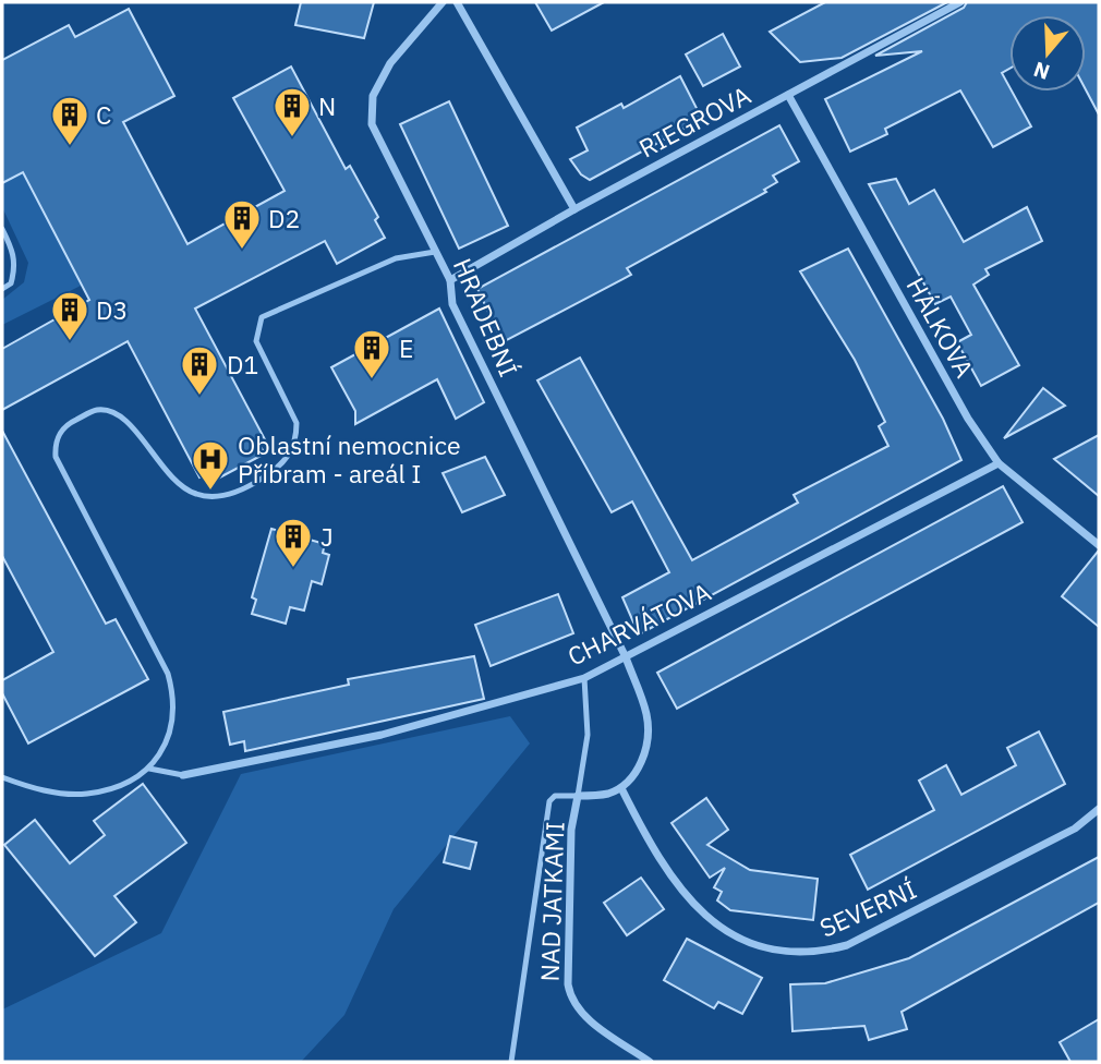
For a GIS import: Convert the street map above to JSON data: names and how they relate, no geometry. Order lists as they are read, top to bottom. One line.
{"streets":{"street":["RIEGROVA","HRADEBNÍ","HÁLKOVA","CHARVÁTOVA","NAD JATKAMI","SEVERNÍ"]},"crossings":[["RIEGROVA","HRADEBNÍ"],["RIEGROVA","HÁLKOVA"],["HRADEBNÍ","CHARVÁTOVA"],["HÁLKOVA","CHARVÁTOVA"]],"places":{"building":["N","C","D2","D3","E","D1","J"],"hospital":["Oblastní nemocnice Příbram - areál I"]},"north":"bottom"}
